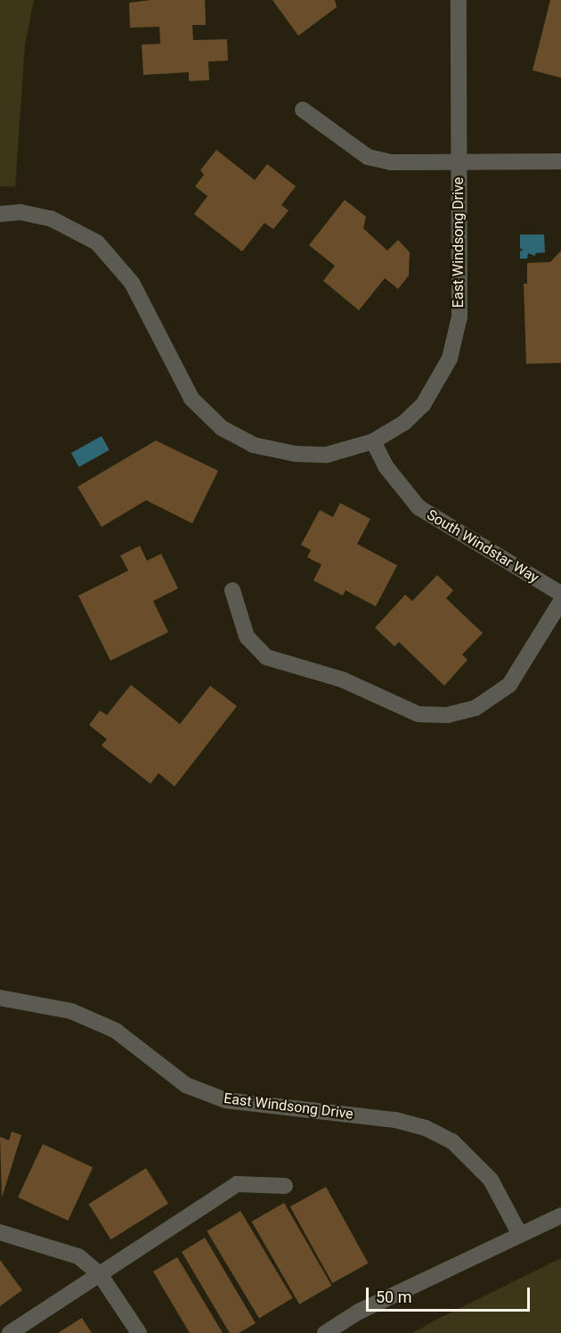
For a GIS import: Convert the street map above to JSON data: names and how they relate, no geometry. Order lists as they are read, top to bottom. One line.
{"streets":{"street":["East Windsong Drive","South Windstar Way"]},"crossings":[["East Windsong Drive","South Windstar Way"]],"scale_bar":"50 m"}
